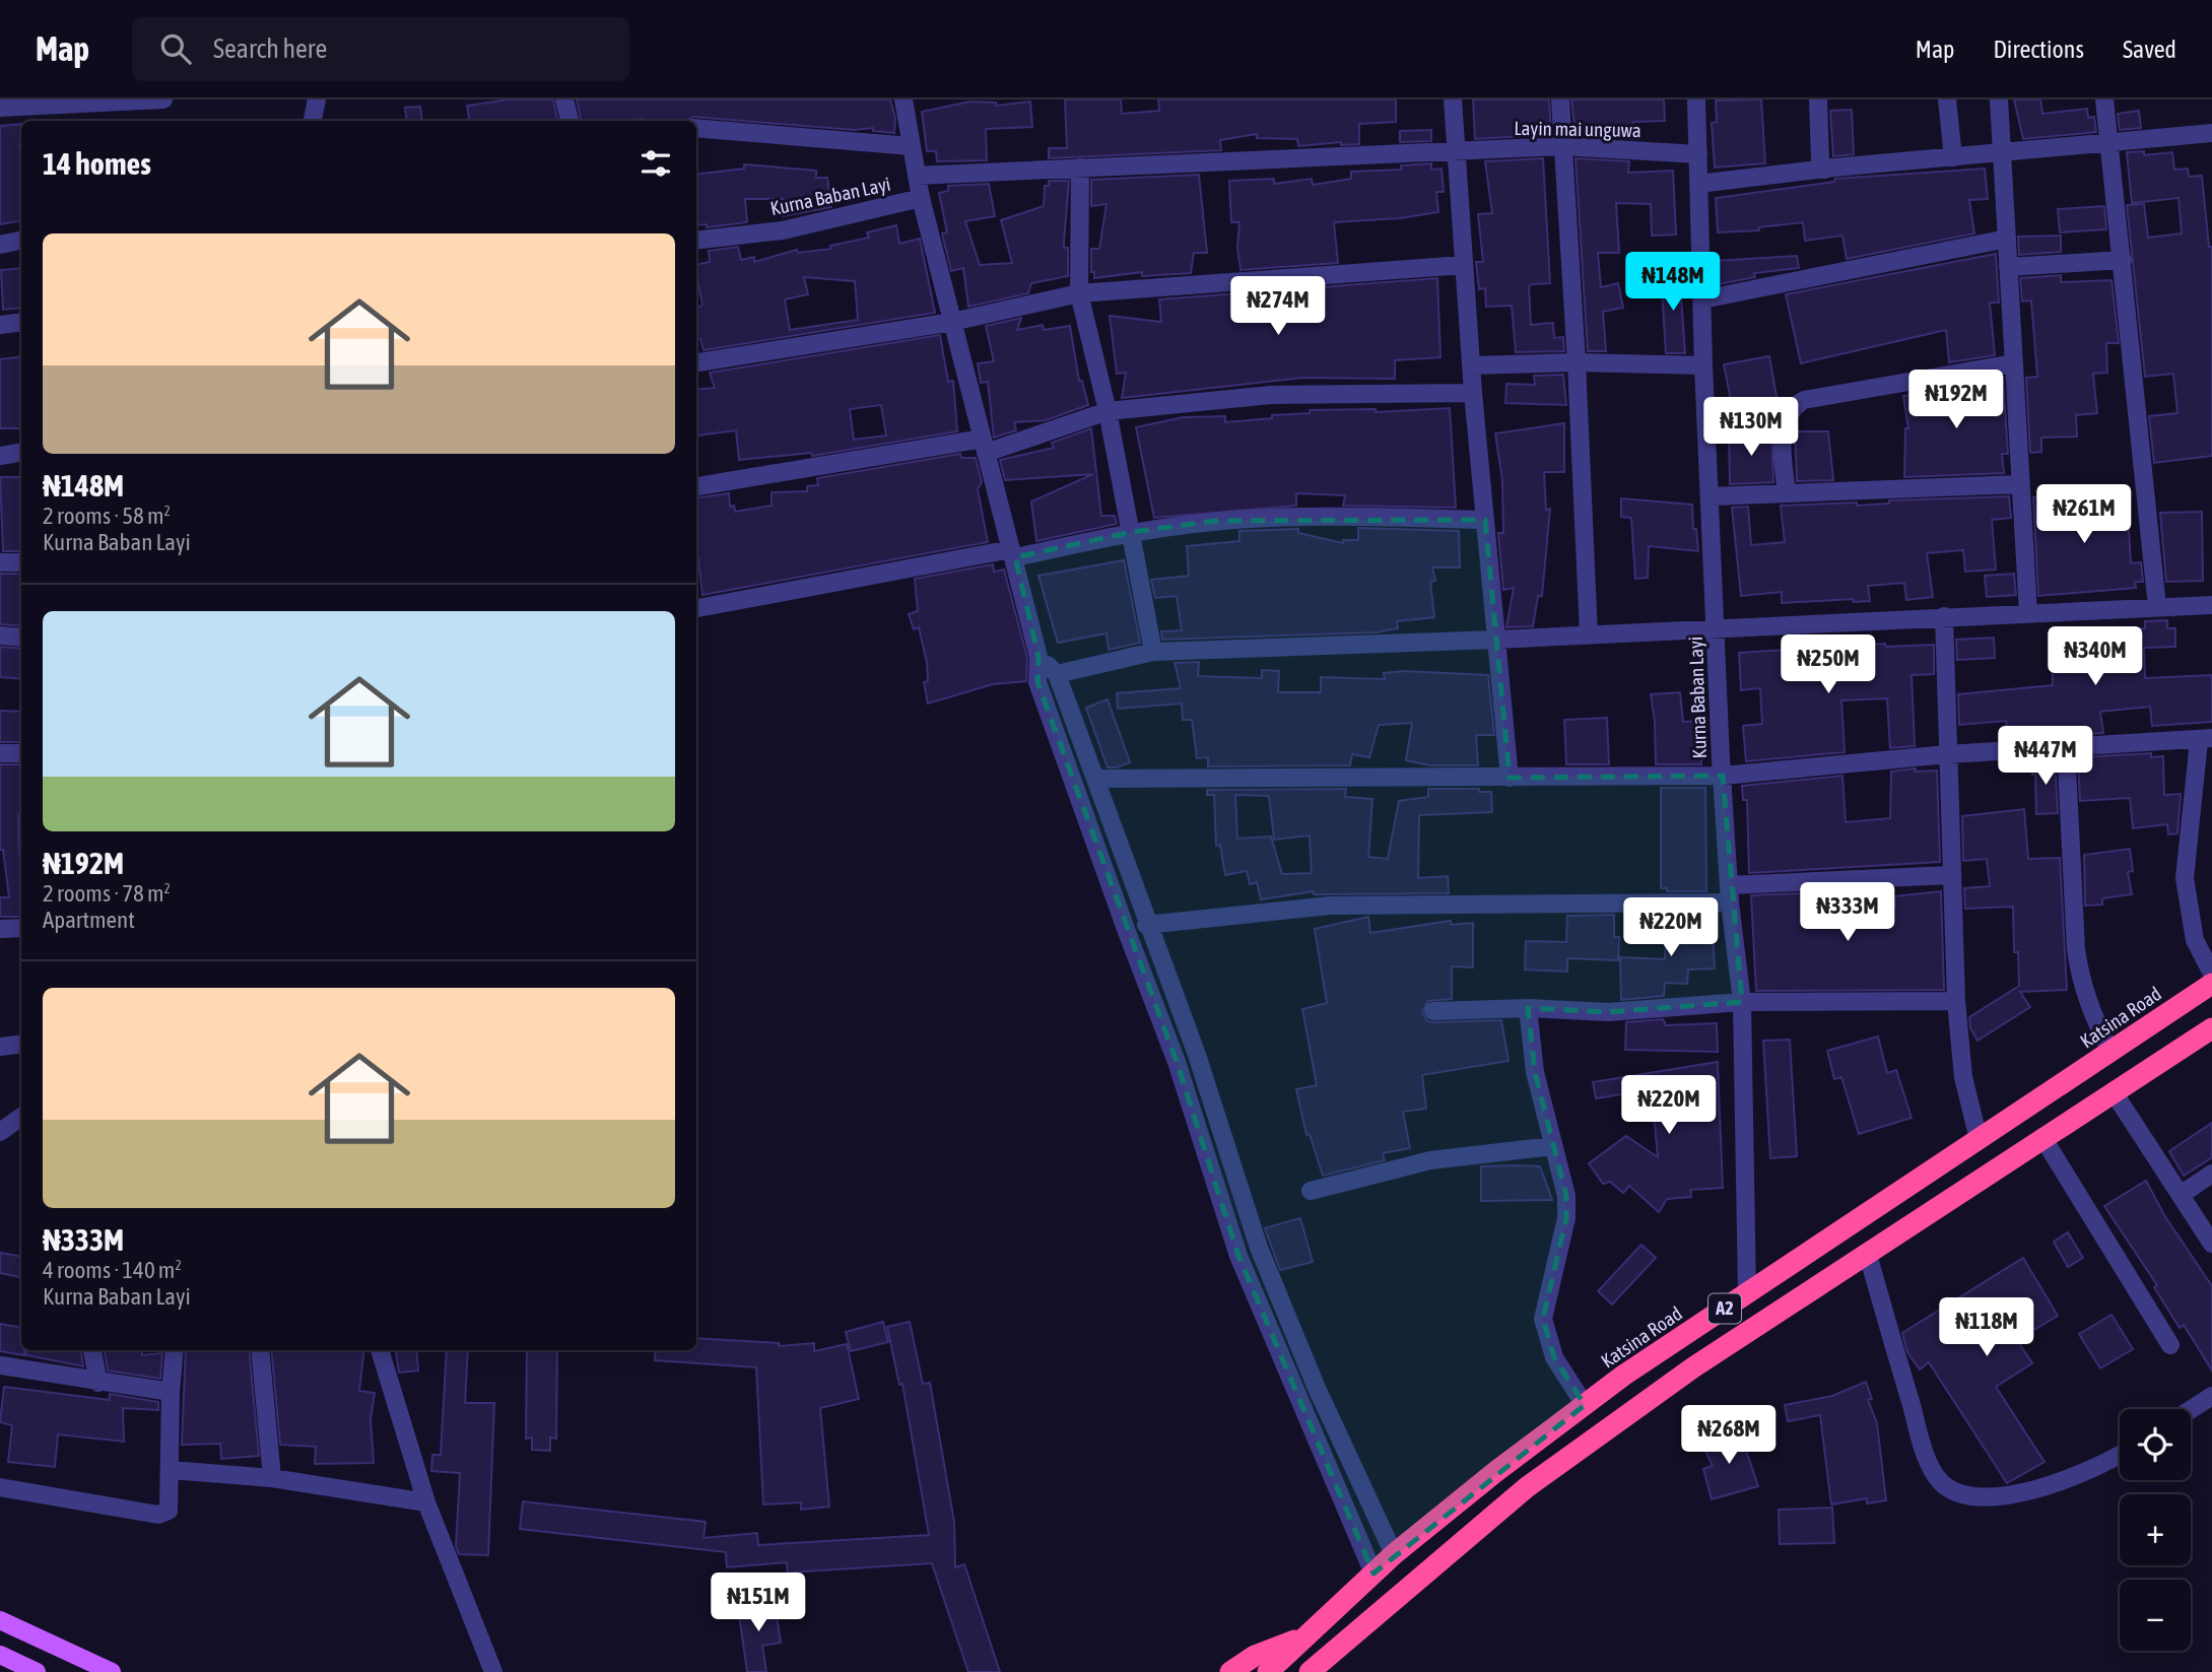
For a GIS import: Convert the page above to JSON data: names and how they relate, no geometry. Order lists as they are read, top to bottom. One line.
{"streets":{"highway":["Katsina Road","A2"],"street":["Layin mai unguwa","Kurna Baban Layi"]},"crossings":[["Layin mai unguwa","Kurna Baban Layi"],["Kurna Baban Layi","Katsina Road"]],"page":{"header":"Map","search":"Search here","nav":["Map","Directions","Saved"],"heading":"14 homes","list":[{"name":"₦148M","note":"2 rooms · 58 m² · Kurna Baban Layi"},{"name":"₦192M","note":"2 rooms · 78 m² · Apartment"},{"name":"₦333M","note":"4 rooms · 140 m² · Kurna Baban Layi"}],"price":["₦148M","₦274M","₦192M","₦130M","₦261M","₦340M","₦250M","₦447M","₦333M","₦220M","₦220M","₦118M","₦268M","₦151M"],"map_buttons":["+","−"]}}
